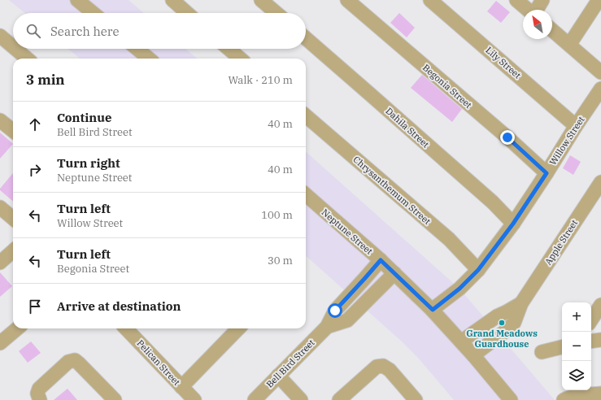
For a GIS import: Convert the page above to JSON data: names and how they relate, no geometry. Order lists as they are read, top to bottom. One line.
{"streets":{"street":["Lily Street","Begonia Street","Dahila Street","Willow Street","Chrysanthemum Street","Neptune Street","Apple Street","Pelican Street","Bell Bird Street"]},"crossings":[["Lily Street","Willow Street"],["Begonia Street","Willow Street"],["Dahila Street","Willow Street"],["Willow Street","Chrysanthemum Street"],["Willow Street","Neptune Street"],["Neptune Street","Apple Street"],["Neptune Street","Bell Bird Street"]],"places":["Grand Meadows Guardhouse"],"north":"top left","page":{"search":"Search here","heading":["3 min","Walk · 210 m"],"list":[["Continue","Bell Bird Street","40 m"],["Turn right","Neptune Street","40 m"],["Turn left","Willow Street","100 m"],["Turn left","Begonia Street","30 m"],"Arrive at destination"],"map_buttons":["+","−"]}}
